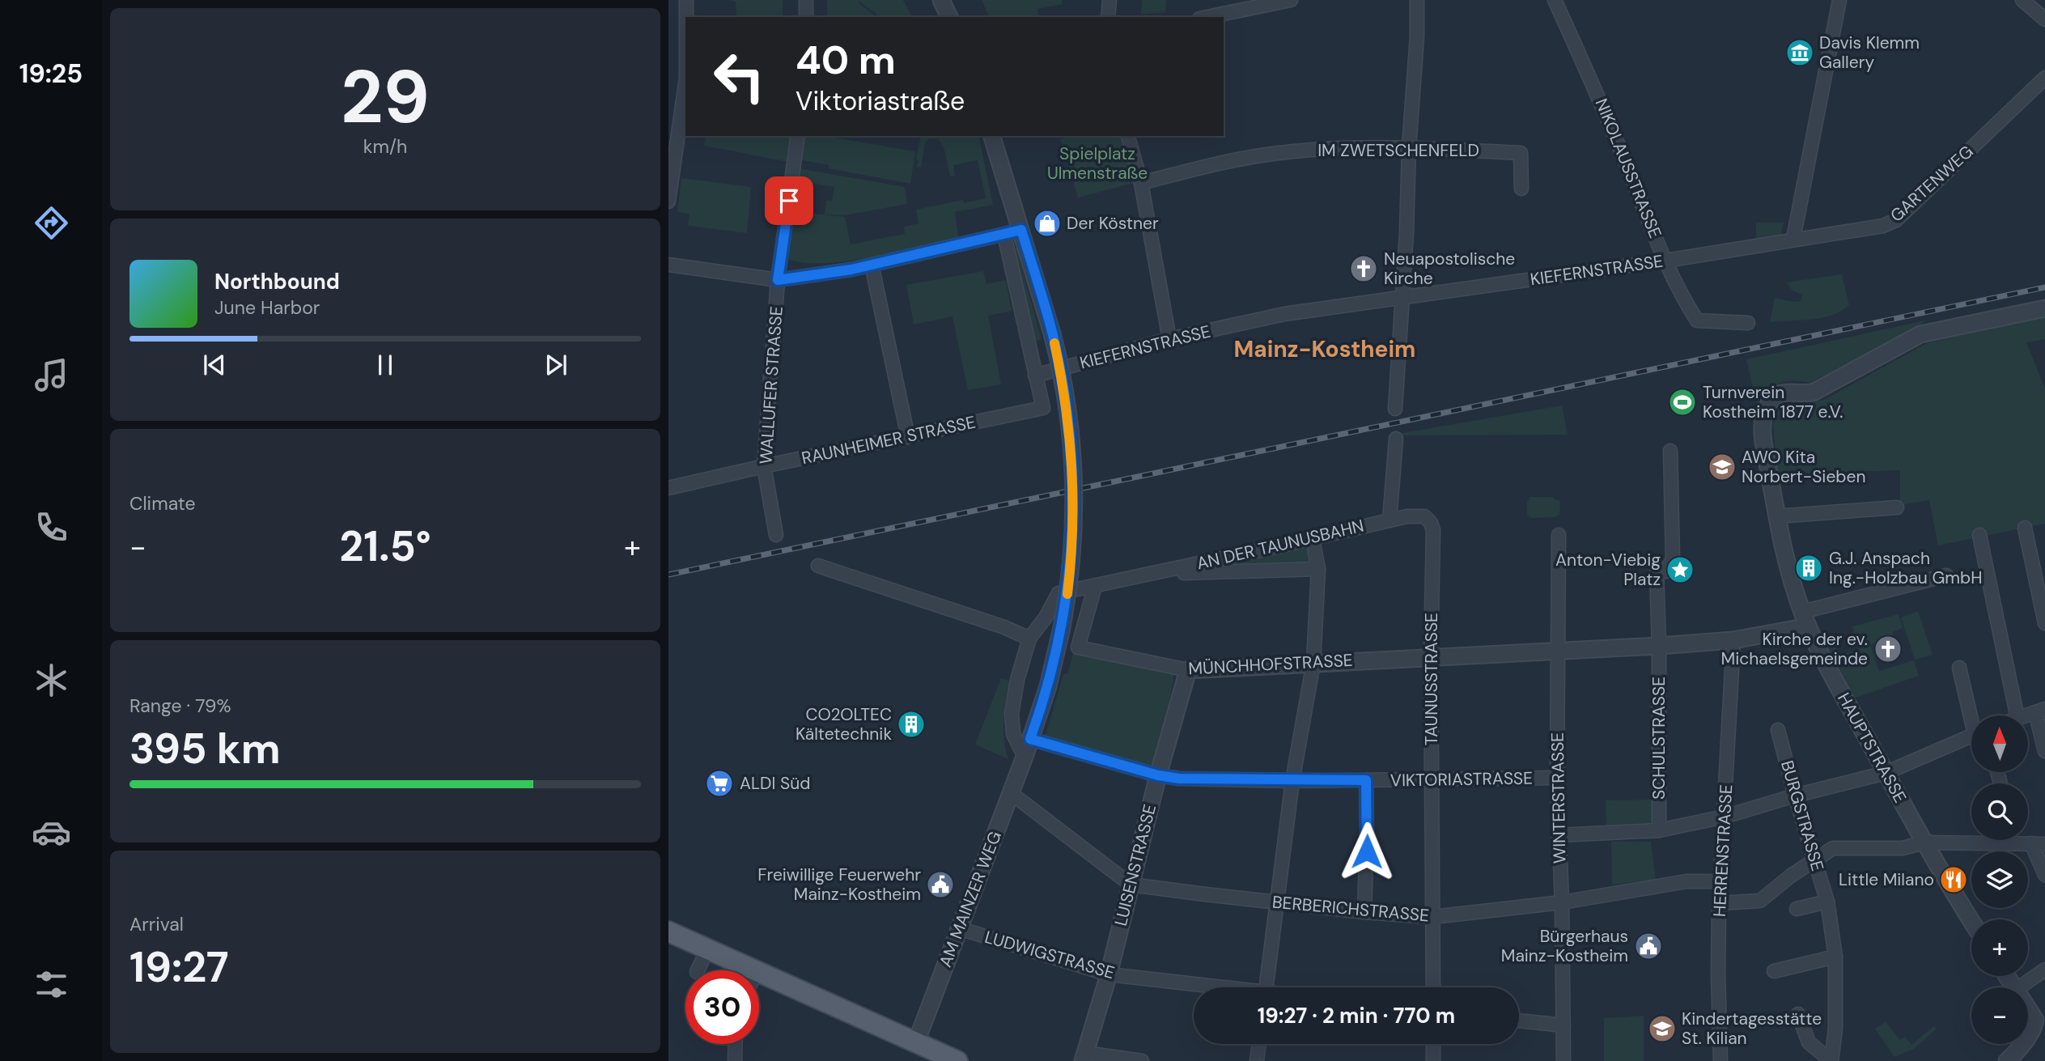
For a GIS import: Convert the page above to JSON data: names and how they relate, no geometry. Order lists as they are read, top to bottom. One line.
{"streets":{"street":["IM ZWETSCHENFELD","NIKOLAUSSTRASSE","GARTENWEG","KIEFERNSTRASSE","WALLUFER STRASSE","RAUNHEIMER STRASSE","AN DER TAUNUSBAHN","MÜNCHHOFSTRASSE","TAUNUSSTRASSE","SCHULSTRASSE","HAUPTSTRASSE","VIKTORIASTRASSE","WINTERSTRASSE","BURGSTRASSE","HERRENSTRASSE","LUISENSTRASSE","AM MAINZER WEG","BERBERICHSTRASSE","LUDWIGSTRASSE"]},"crossings":[["NIKOLAUSSTRASSE","KIEFERNSTRASSE"],["GARTENWEG","KIEFERNSTRASSE"],["KIEFERNSTRASSE","RAUNHEIMER STRASSE"],["WALLUFER STRASSE","RAUNHEIMER STRASSE"],["AN DER TAUNUSBAHN","MÜNCHHOFSTRASSE"],["AN DER TAUNUSBAHN","TAUNUSSTRASSE"],["MÜNCHHOFSTRASSE","TAUNUSSTRASSE"],["MÜNCHHOFSTRASSE","SCHULSTRASSE"],["MÜNCHHOFSTRASSE","HAUPTSTRASSE"],["MÜNCHHOFSTRASSE","WINTERSTRASSE"],["MÜNCHHOFSTRASSE","HERRENSTRASSE"],["MÜNCHHOFSTRASSE","LUISENSTRASSE"],["TAUNUSSTRASSE","VIKTORIASTRASSE"],["TAUNUSSTRASSE","BERBERICHSTRASSE"],["VIKTORIASTRASSE","WINTERSTRASSE"],["VIKTORIASTRASSE","LUISENSTRASSE"],["VIKTORIASTRASSE","AM MAINZER WEG"],["WINTERSTRASSE","BERBERICHSTRASSE"],["HERRENSTRASSE","BERBERICHSTRASSE"],["LUISENSTRASSE","BERBERICHSTRASSE"],["LUISENSTRASSE","LUDWIGSTRASSE"],["AM MAINZER WEG","LUDWIGSTRASSE"]],"districts":["Mainz-Kostheim"],"parks":["Spielplatz Ulmenstraße"],"places":{"museum":["Davis Klemm Gallery"],"shop":["Der Köstner"],"church":["Neuapostolische Kirche","Kirche der ev. Michaelsgemeinde"],"sports":["Turnverein Kostheim 1877 e.V."],"school or university":["AWO Kita Norbert-Sieben","Kindertagesstätte St. Kilian"],"building":["G.J. Anspach Ing.-Holzbau GmbH","CO2OLTEC Kältetechnik"],"place":["Anton-Viebig Platz"],"supermarket":["ALDI Süd"],"restaurant":["Little Milano"],"public building":["Freiwillige Feuerwehr Mainz-Kostheim","Bürgerhaus Mainz-Kostheim"]},"north":"top","page":{"tabs":"19:25","tile":[["29","km/h"],"Climate",["Range · 79%","395 km"],["Arrival","19:27"]],"turn":["40 m","Viktoriastraße"],"song":["Northbound","June Harbor"],"heat":["−","21.5°","+"],"map_buttons":["+","−"],"limit":"30","trip":"19:27 · 2 min · 770 m"}}
